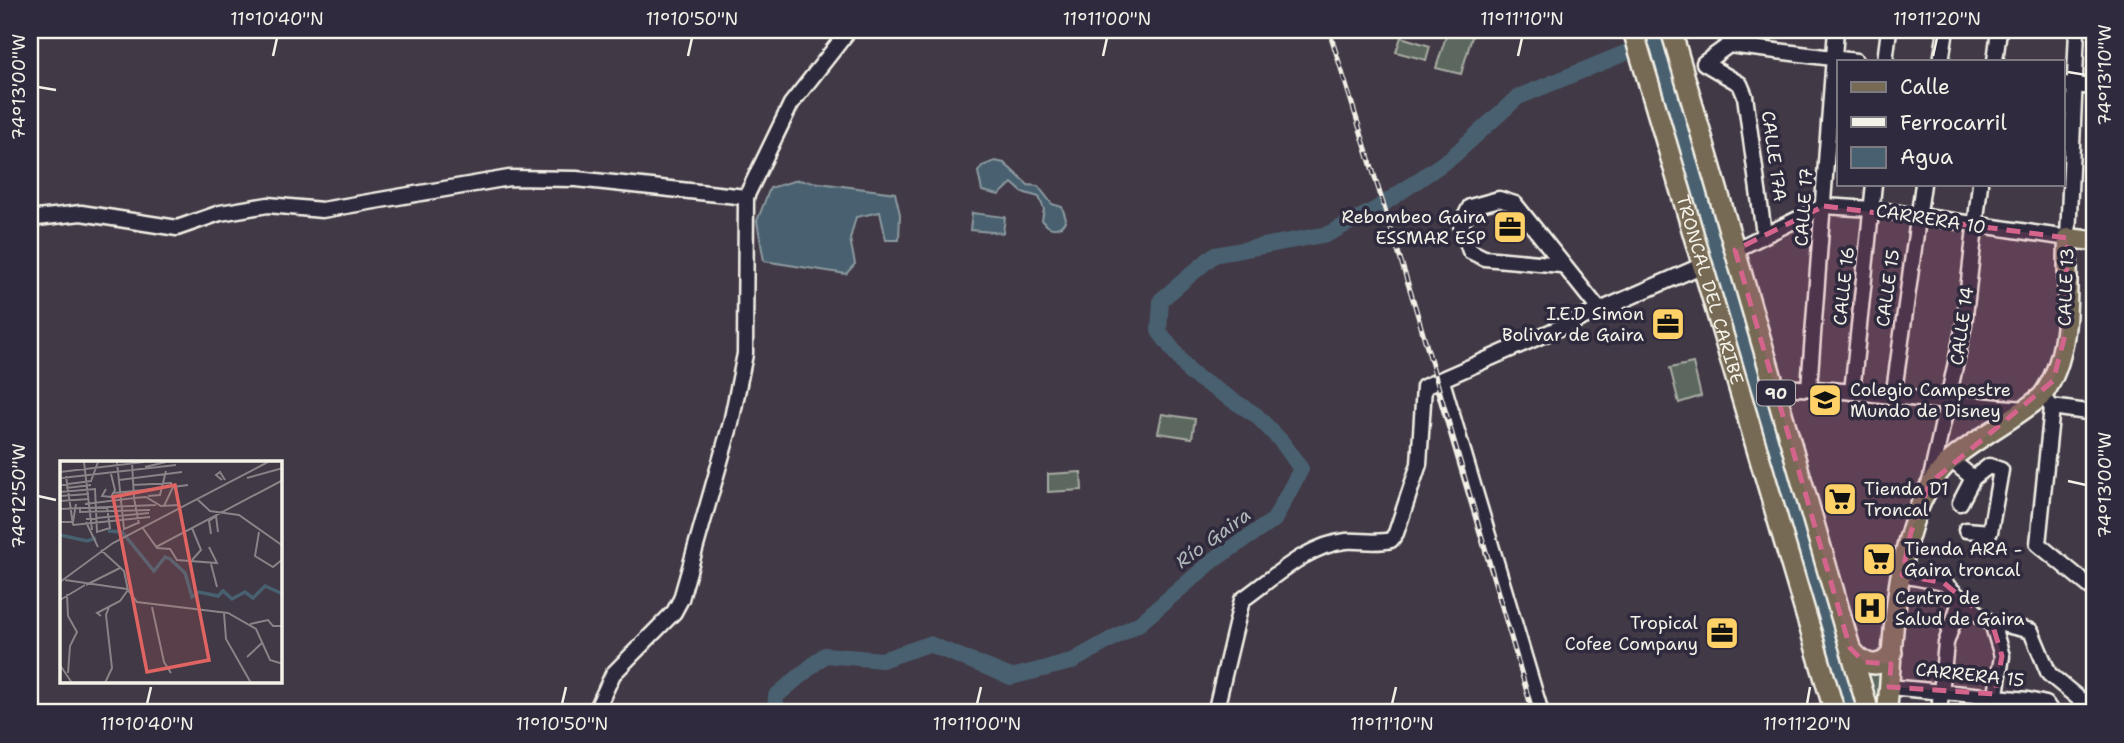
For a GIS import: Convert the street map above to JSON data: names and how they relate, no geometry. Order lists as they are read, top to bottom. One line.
{"streets":{"highway":["TRONCAL DEL CARIBE","90"],"main road":["CARRERA 10","CALLE 13","CALLE 14"],"street":["CALLE 17A","CALLE 17","CALLE 16","CALLE 15","CARRERA 15"]},"crossings":[["CALLE 17A","CALLE 17"],["CALLE 17A","CARRERA 10"],["CALLE 17","CARRERA 10"],["CARRERA 10","CALLE 16"],["CARRERA 10","CALLE 13"],["CARRERA 10","CALLE 15"],["CARRERA 10","TRONCAL DEL CARIBE"],["CARRERA 10","CALLE 14"],["CALLE 13","CALLE 14"],["CALLE 14","CARRERA 15"]],"water":["Río Gaira"],"places":{"office":["Rebombeo Gaira ESSMAR ESP","I.E.D Simon Bolivar de Gaira","Tropical Cofee Company"],"school or university":["Colegio Campestre Mundo de Disney"],"supermarket":["Tienda D1 Troncal","Tienda ARA - Gaira troncal"],"hospital":["Centro de Salud de Gaira"]},"legend":["Calle","Ferrocarril","Agua"],"coordinates":["11°10'40\"N","11°10'50\"N","11°11'00\"N","11°11'10\"N","11°11'20\"N","74°13'10\"W","74°13'00\"W","74°12'50\"W"]}
